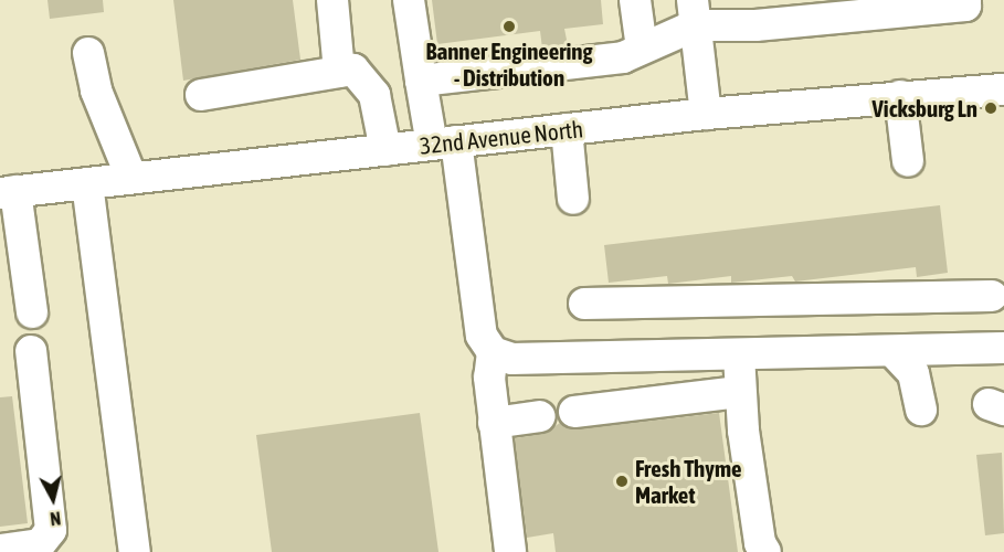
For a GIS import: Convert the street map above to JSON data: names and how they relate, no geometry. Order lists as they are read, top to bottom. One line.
{"streets":{"street":["32nd Avenue North"]},"places":["Banner Engineering - Distribution","Vicksburg Ln","Fresh Thyme Market"],"north":"bottom"}
